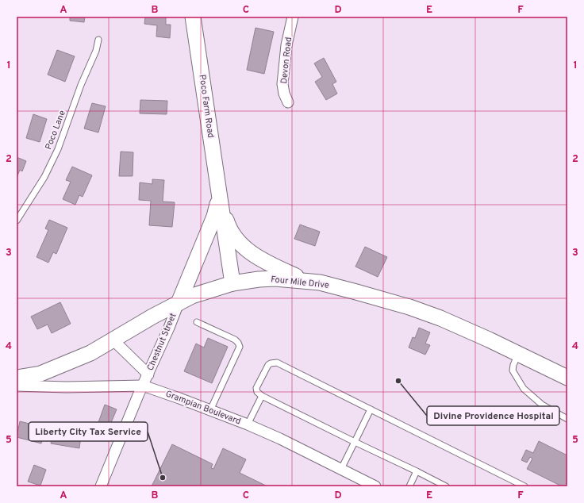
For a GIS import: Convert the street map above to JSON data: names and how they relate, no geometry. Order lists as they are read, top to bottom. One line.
{"streets":{"street":["Devon Road","Poco Farm Road","Four Mile Drive","Chestnut Street","Grampian Boulevard"],"lane":["Poco Lane"]},"crossings":[["Poco Farm Road","Chestnut Street"],["Four Mile Drive","Chestnut Street"],["Chestnut Street","Grampian Boulevard"]],"places":["Divine Providence Hospital","Liberty City Tax Service"],"grid":{"columns":["A","B","C","D","E","F"],"rows":["1","2","3","4","5"]}}
